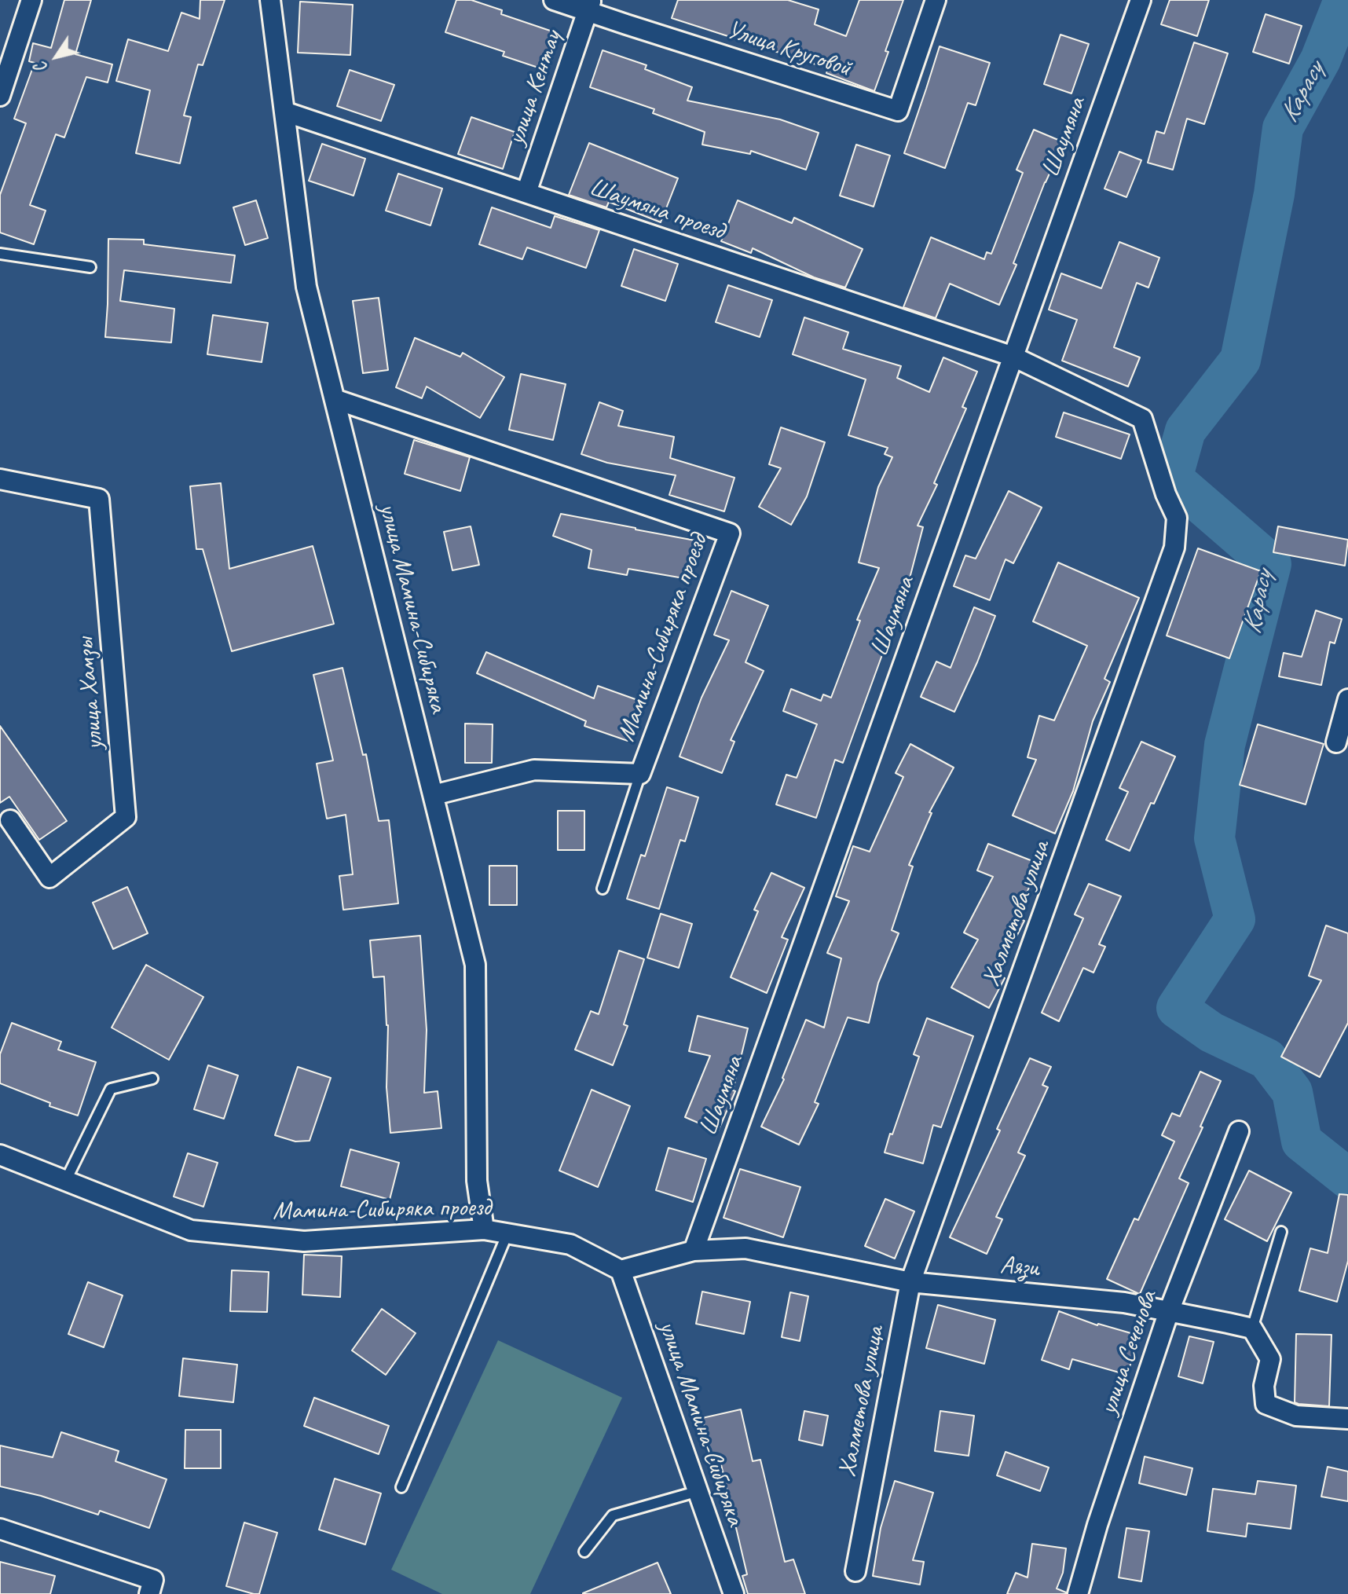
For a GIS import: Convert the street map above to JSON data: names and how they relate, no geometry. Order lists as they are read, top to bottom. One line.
{"streets":{"street":["Улица Круговой","улица Кентау","Шаумяна","Шаумяна проезд","улица Мамина-Сибиряка","Мамина-Сибиряка проезд","улица Хамзы","Халметова улица","Аязи","улица Сеченова"]},"crossings":[["Улица Круговой","улица Кентау"],["улица Кентау","Шаумяна проезд"],["Шаумяна","Шаумяна проезд"],["Шаумяна","Халметова улица"],["Шаумяна","Аязи"],["Шаумяна проезд","улица Мамина-Сибиряка"],["Шаумяна проезд","Халметова улица"],["улица Мамина-Сибиряка","Мамина-Сибиряка проезд"],["улица Мамина-Сибиряка","Аязи"],["Мамина-Сибиряка проезд","Аязи"],["Халметова улица","Аязи"],["Аязи","улица Сеченова"]],"water":["Карасу"],"north":"bottom left"}
